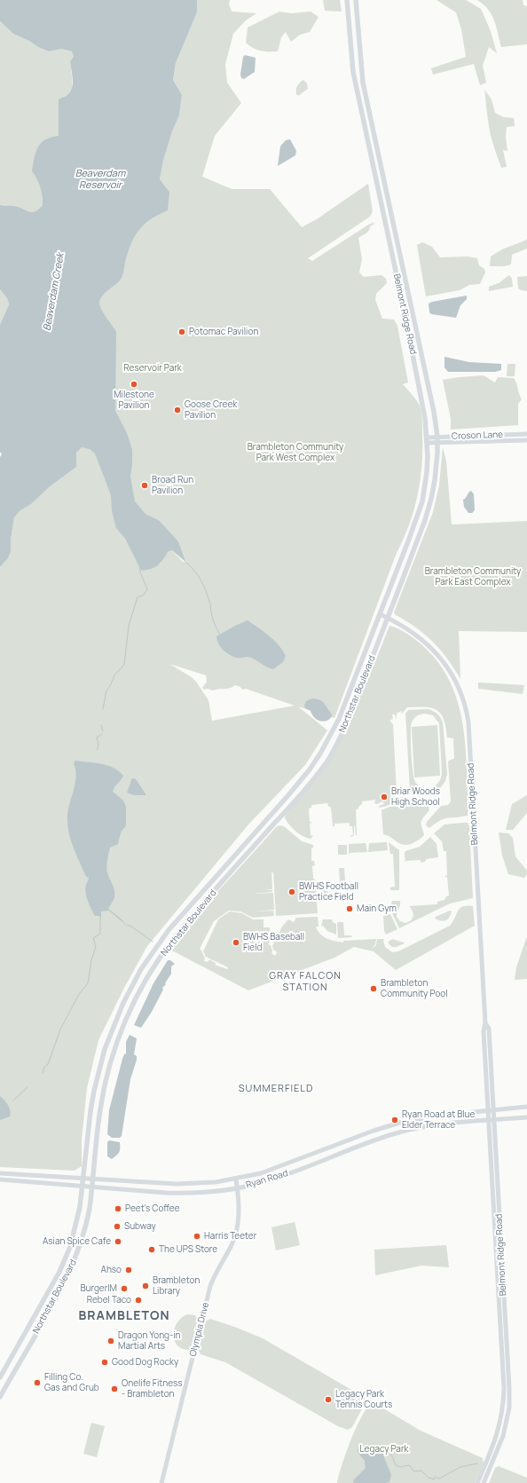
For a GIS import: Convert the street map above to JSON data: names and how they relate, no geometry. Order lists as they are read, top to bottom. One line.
{"streets":{"main road":["Belmont Ridge Road","Croson Lane","Northstar Boulevard","Ryan Road","Olympia Drive"]},"crossings":[["Belmont Ridge Road","Croson Lane"],["Belmont Ridge Road","Northstar Boulevard"],["Belmont Ridge Road","Ryan Road"],["Northstar Boulevard","Ryan Road"],["Ryan Road","Olympia Drive"]],"districts":["GRAY FALCON STATION","SUMMERFIELD","BRAMBLETON"],"water":["Beaverdam Reservoir","Beaverdam Creek"],"parks":["Reservoir Park","Brambleton Community Park West Complex","Brambleton Community Park East Complex","Legacy Park"],"places":["Potomac Pavilion","Milestone Pavilion","Goose Creek Pavilion","Broad Run Pavilion","Briar Woods High School","BWHS Football Practice Field","Main Gym","BWHS Baseball Field","Brambleton Community Pool","Ryan Road at Blue Elder Terrace","Peet's Coffee","Subway","Harris Teeter","Asian Spice Cafe","The UPS Store","Ahso","Brambleton Library","BurgerIM","Rebel Taco","Dragon Yong-in Martial Arts","Good Dog Rocky","Filling Co. Gas and Grub","Onelife Fitness - Brambleton","Legacy Park Tennis Courts"]}
